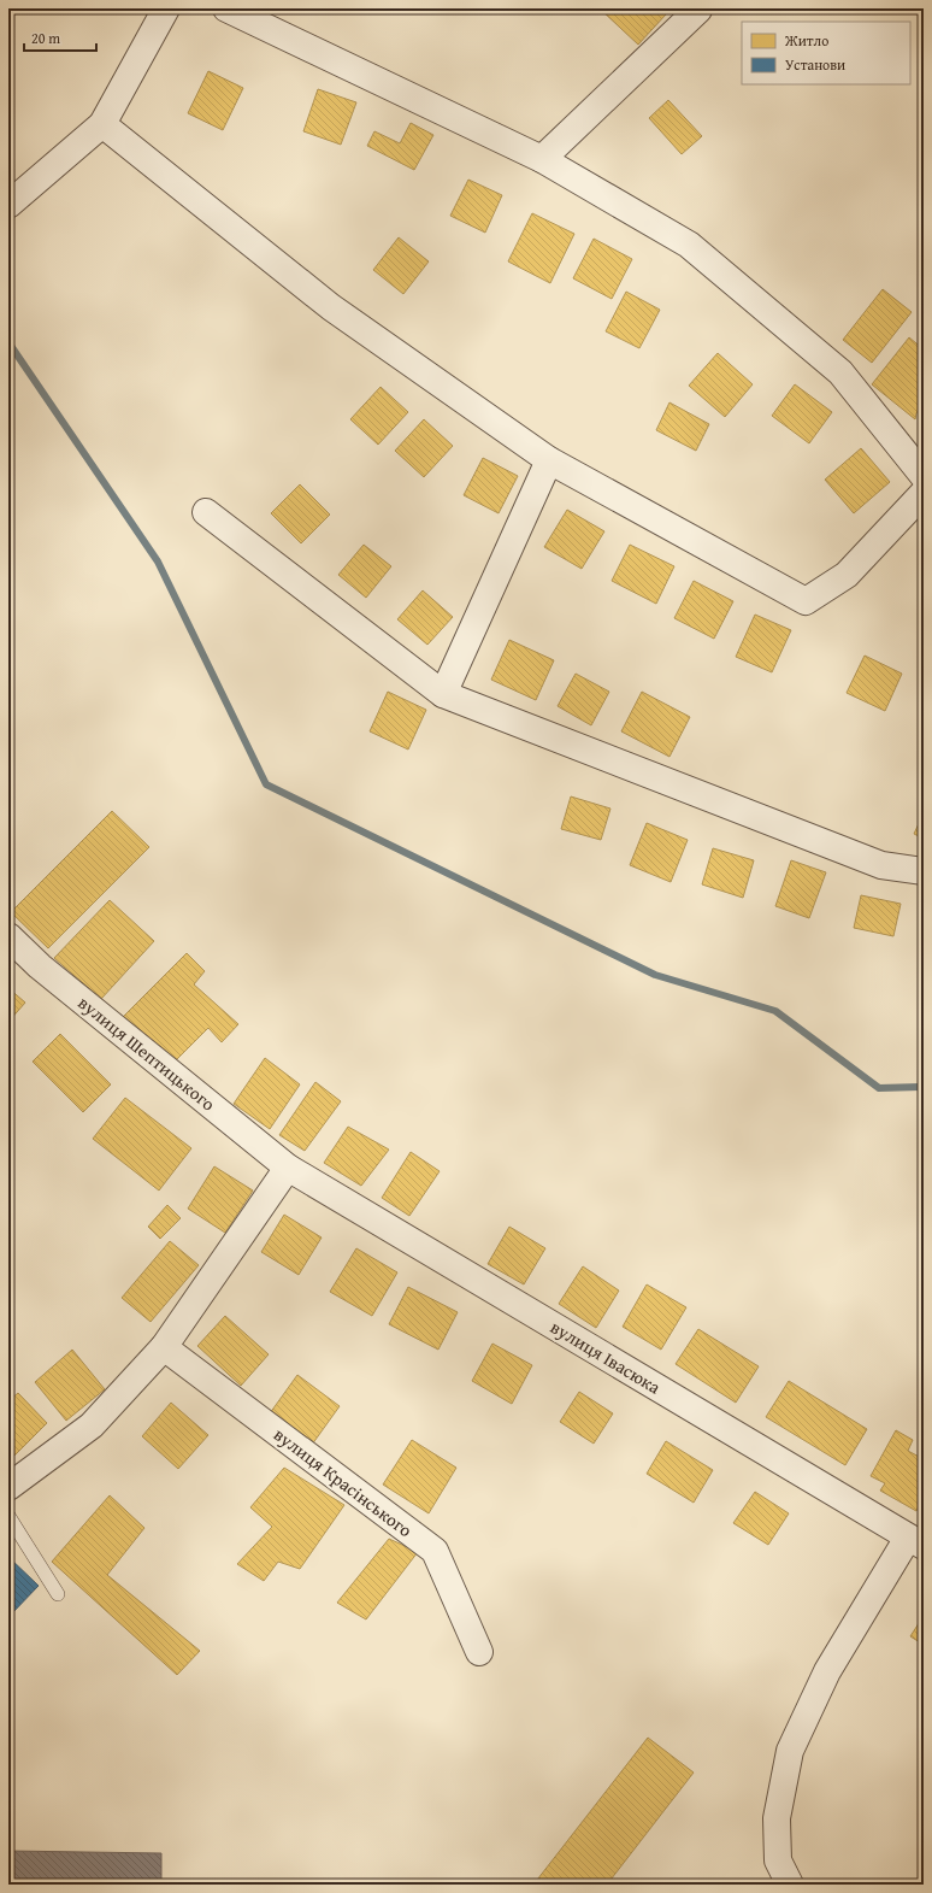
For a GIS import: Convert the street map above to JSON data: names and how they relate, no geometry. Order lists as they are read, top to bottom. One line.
{"streets":{"street":["вулиця Шептицького","вулиця Івасюка","вулиця Красінського"]},"crossings":[["вулиця Шептицького","вулиця Івасюка"]],"legend":["Житло","Установи"],"scale_bar":"20 m"}
